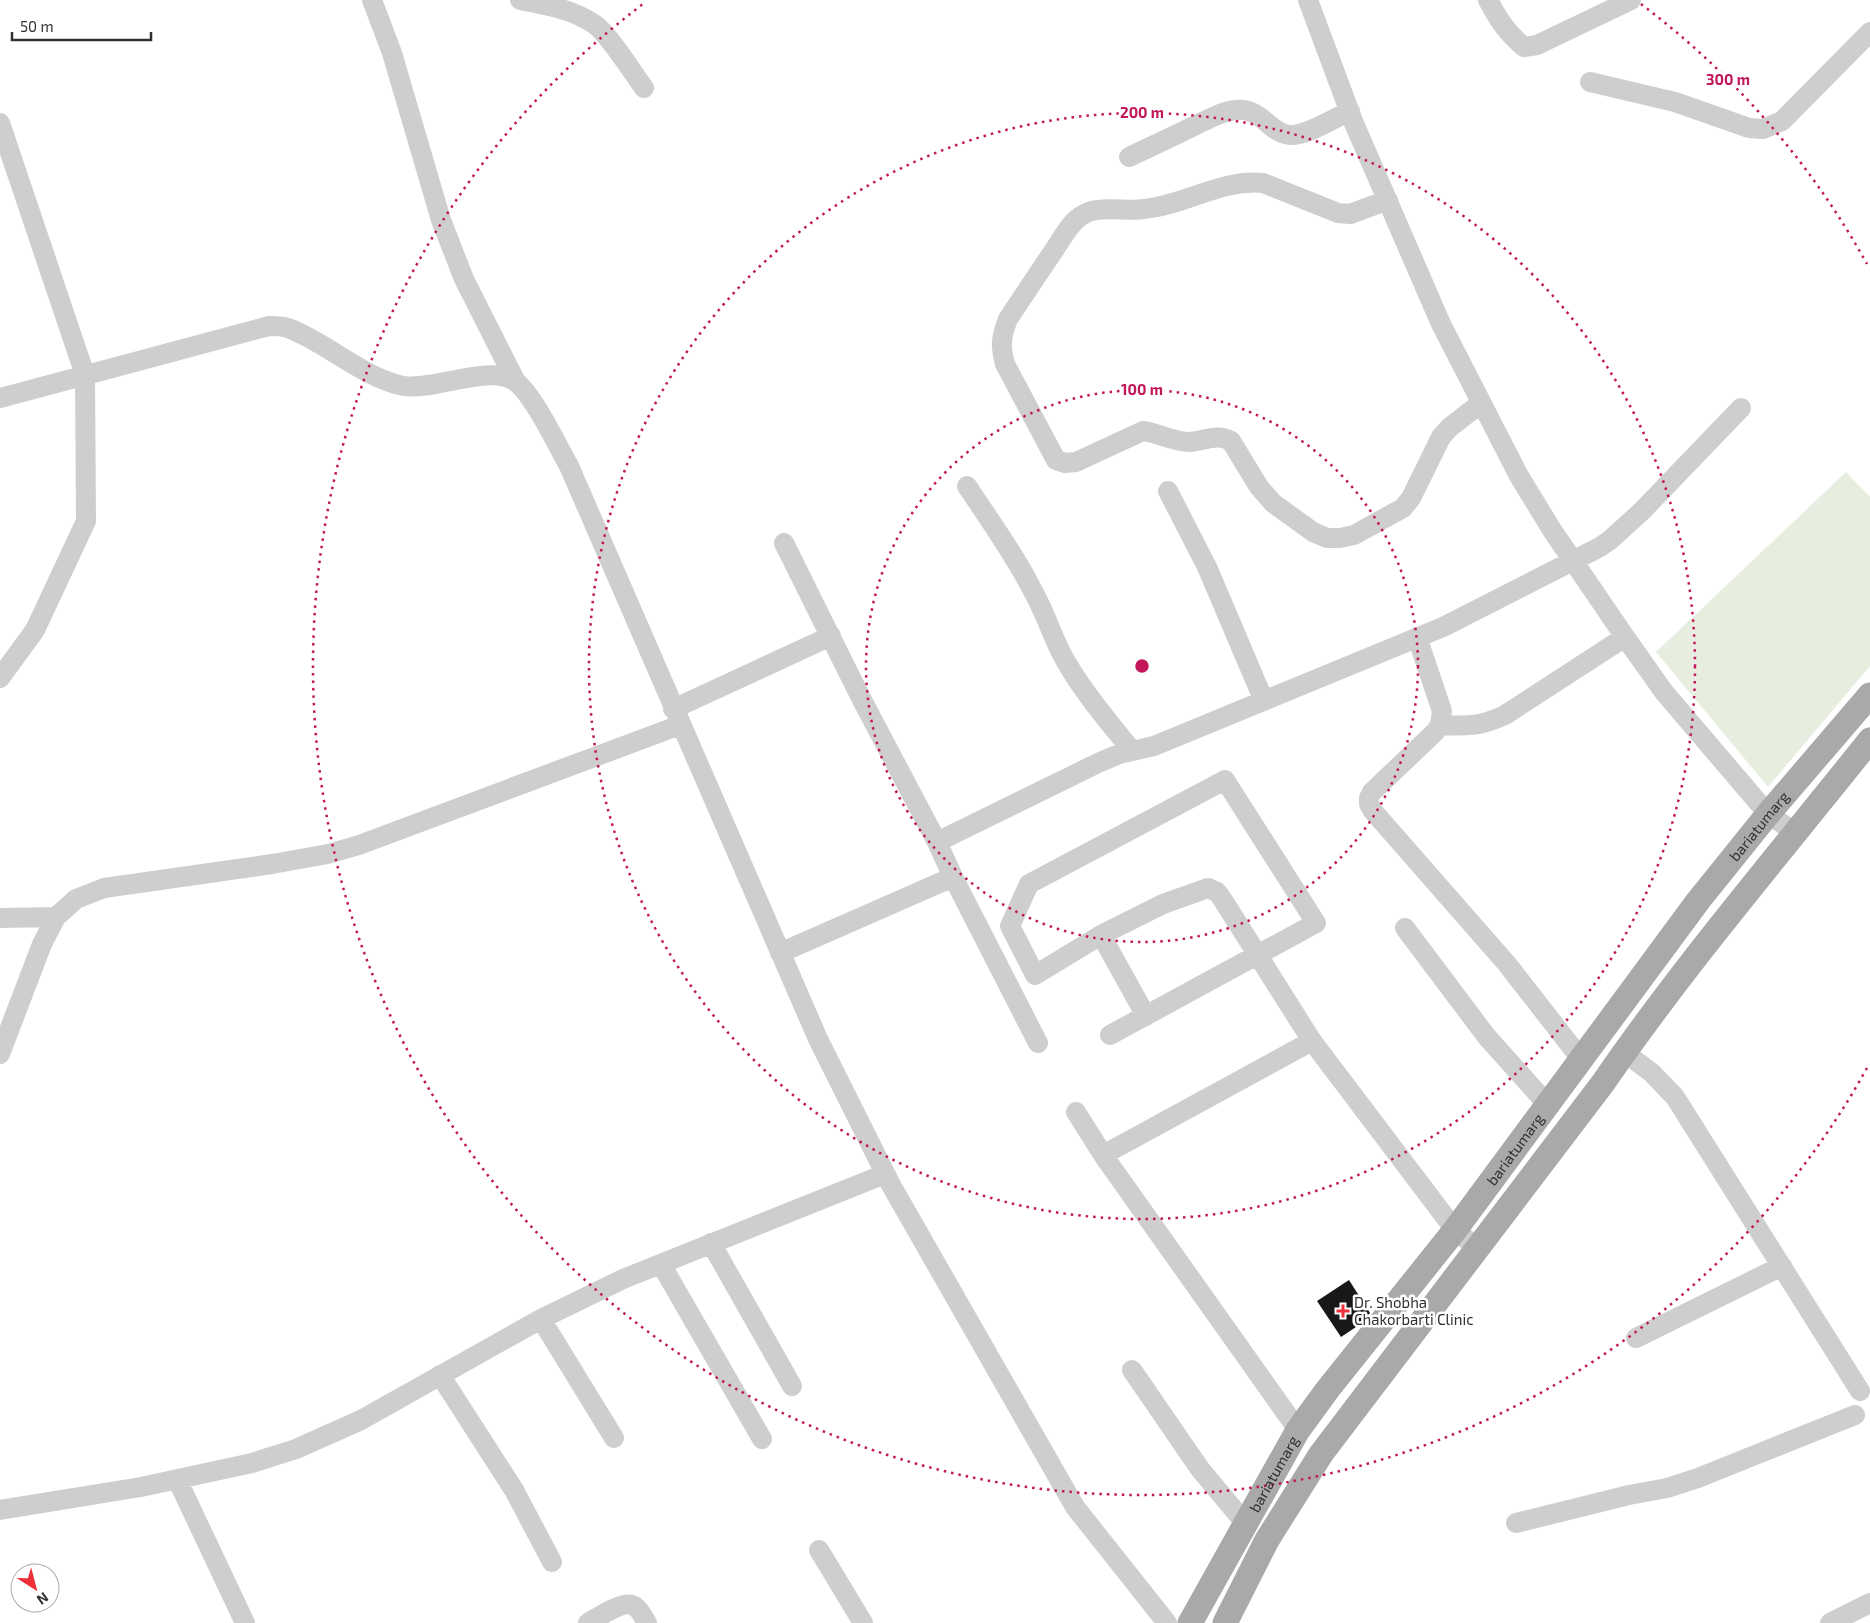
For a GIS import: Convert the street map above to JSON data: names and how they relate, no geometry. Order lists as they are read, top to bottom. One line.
{"streets":{"main road":["bariatumarg"]},"places":{"health":["Dr. Shobha Chakorbarti Clinic"]},"scale_bar":"50 m","north":"bottom right","rings":["300 m","200 m","100 m"]}
